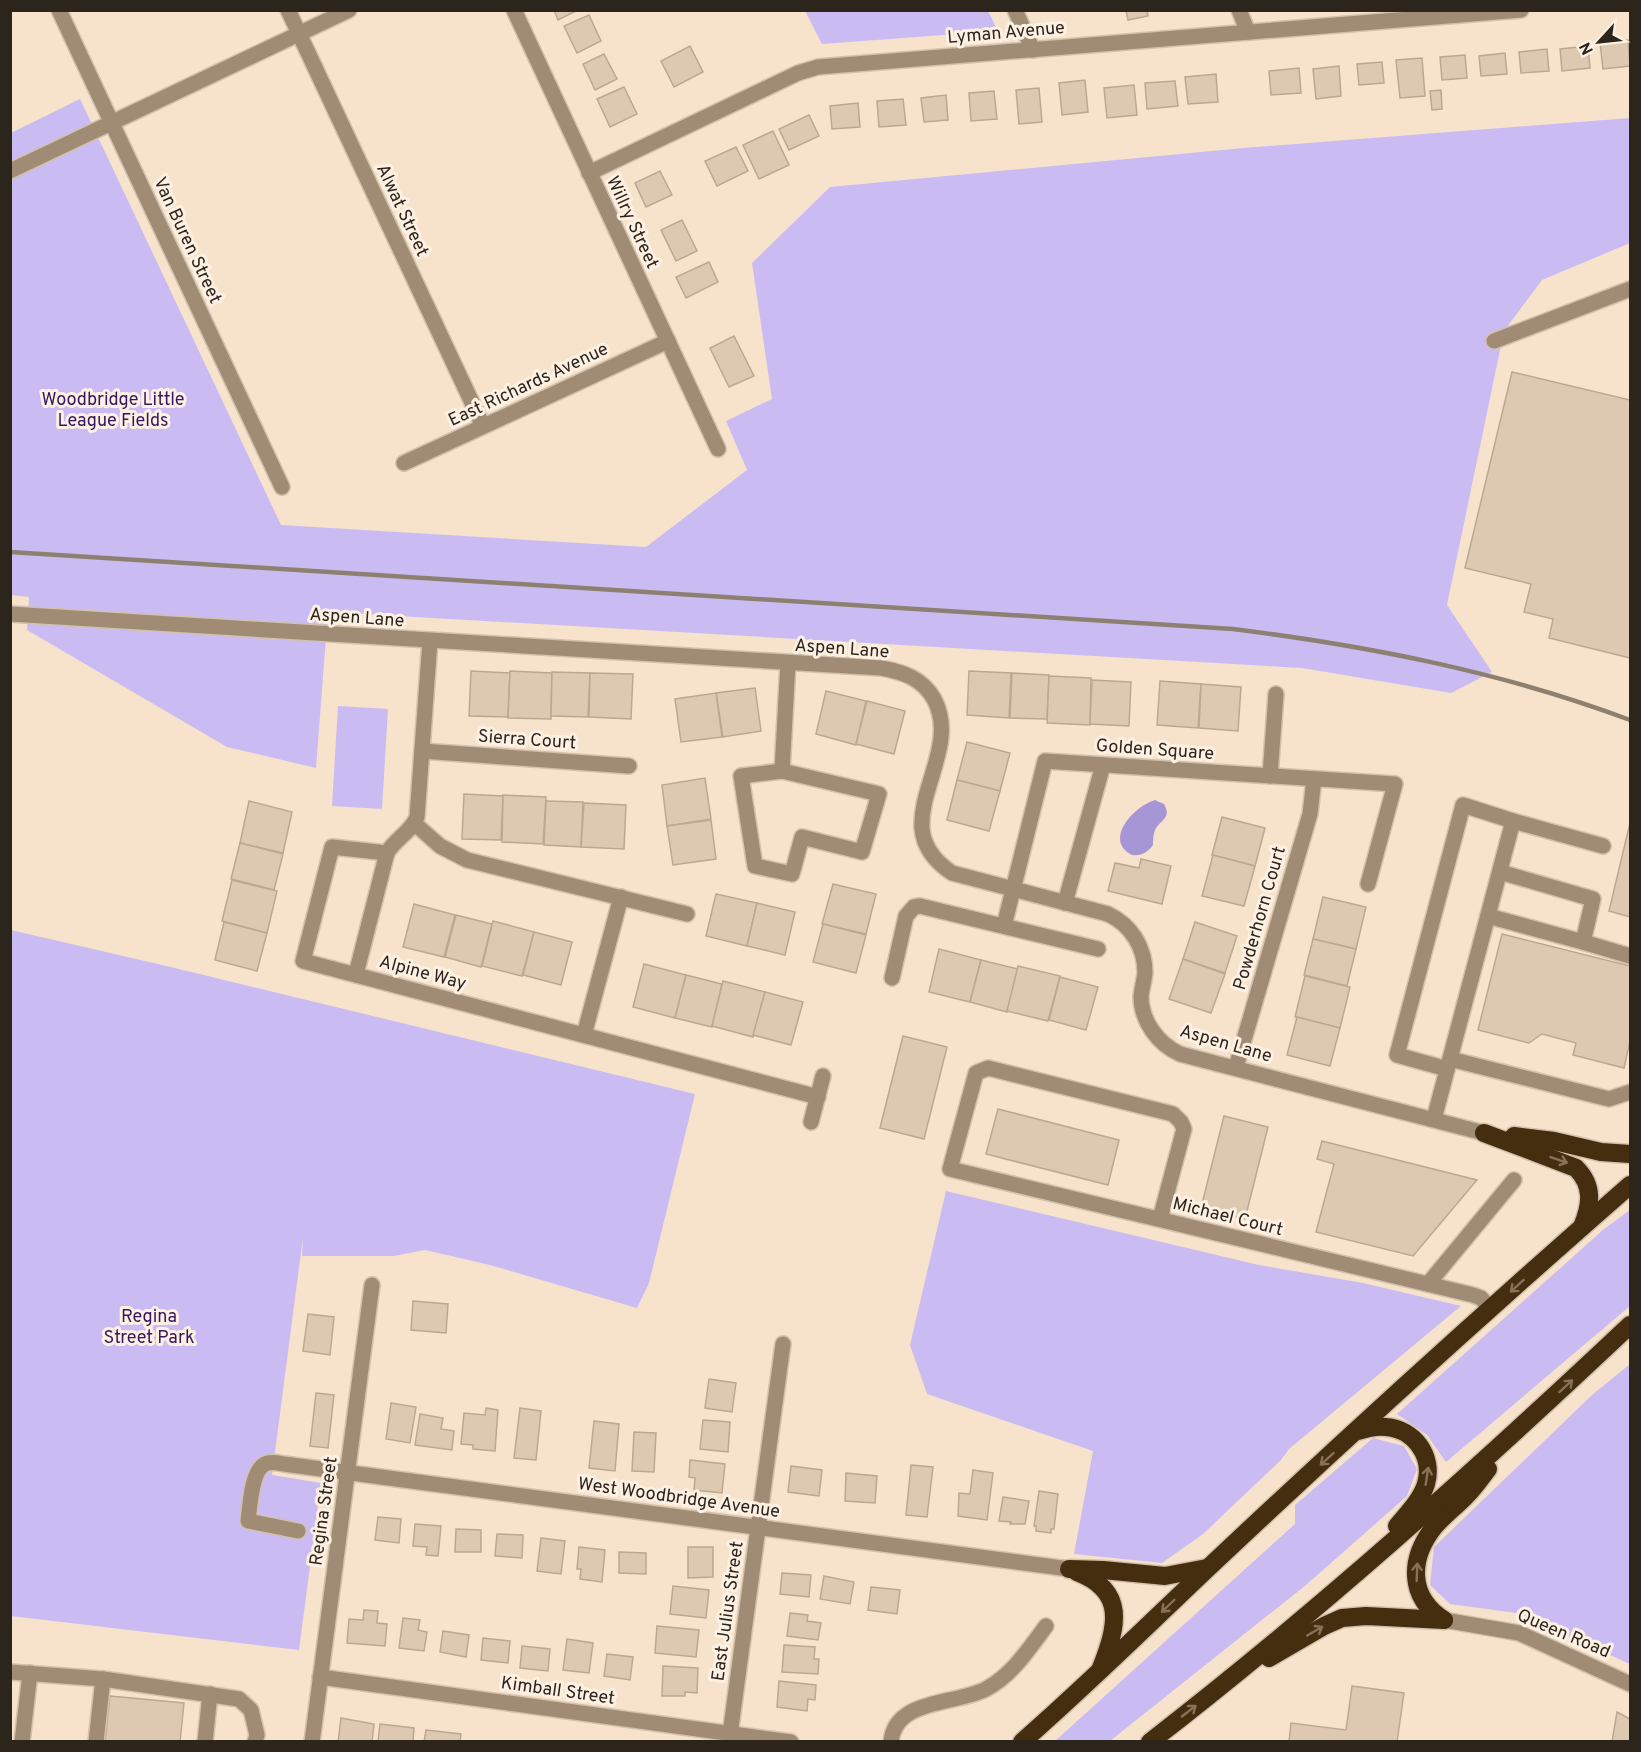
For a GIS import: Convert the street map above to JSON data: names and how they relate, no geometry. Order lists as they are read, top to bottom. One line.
{"streets":{"street":["Lyman Avenue","Alwat Street","Willry Street","Van Buren Street","East Richards Avenue","Aspen Lane","Sierra Court","Golden Square","Powderhorn Court","Alpine Way","Michael Court","West Woodbridge Avenue","Regina Street","East Julius Street","Queen Road","Kimball Street"]},"crossings":[["Lyman Avenue","Willry Street"],["Alwat Street","East Richards Avenue"],["Willry Street","East Richards Avenue"],["Aspen Lane","Golden Square"],["Aspen Lane","Powderhorn Court"],["Golden Square","Powderhorn Court"],["West Woodbridge Avenue","Regina Street"],["West Woodbridge Avenue","East Julius Street"],["Regina Street","Kimball Street"],["East Julius Street","Kimball Street"]],"parks":["Woodbridge Little League Fields","Regina Street Park"],"north":"bottom left"}
